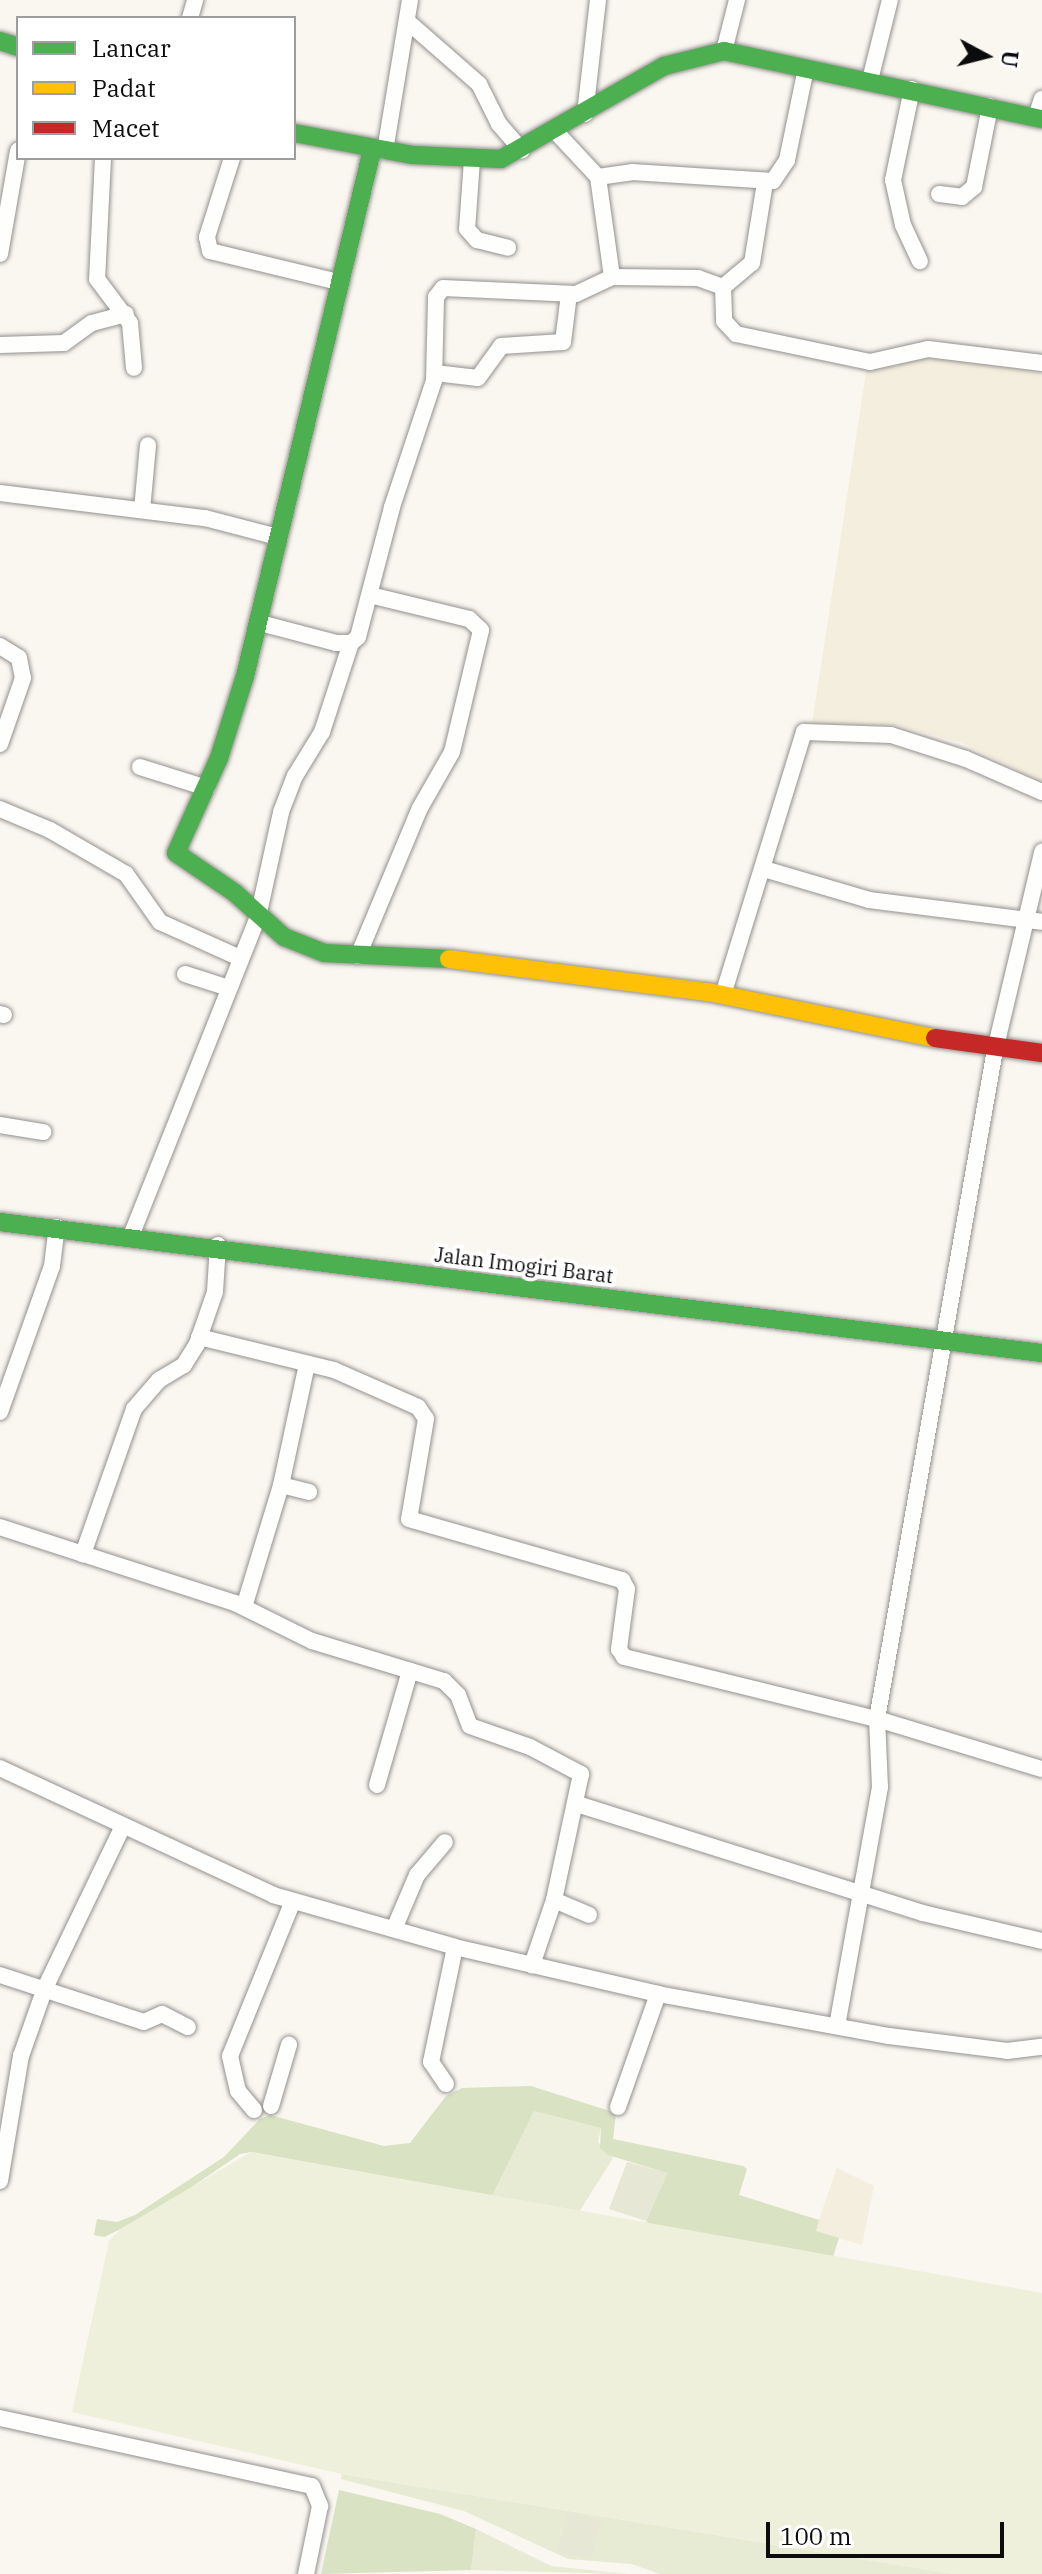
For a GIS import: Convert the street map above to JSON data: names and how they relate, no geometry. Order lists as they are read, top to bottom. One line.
{"streets":{"street":["Jalan Imogiri Barat"]},"legend":["Lancar","Padat","Macet"],"scale_bar":"100 m","north":"right"}
